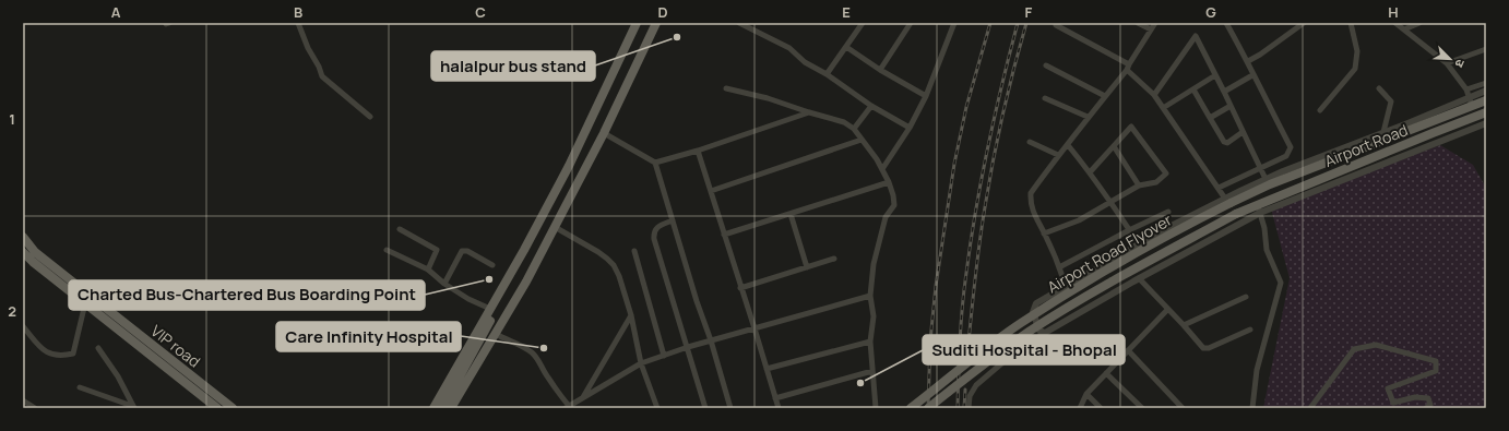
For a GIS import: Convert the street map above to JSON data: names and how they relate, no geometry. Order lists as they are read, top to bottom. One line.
{"streets":{"main road":["Airport Road","Airport Road Flyover","VIP road"]},"crossings":[["Airport Road","Airport Road Flyover"]],"places":["halalpur bus stand","Charted Bus-Chartered Bus Boarding Point","Care Infinity Hospital","Suditi Hospital - Bhopal"],"north":"bottom right","grid":{"columns":["A","B","C","D","E","F","G","H"],"rows":["1","2"]}}
